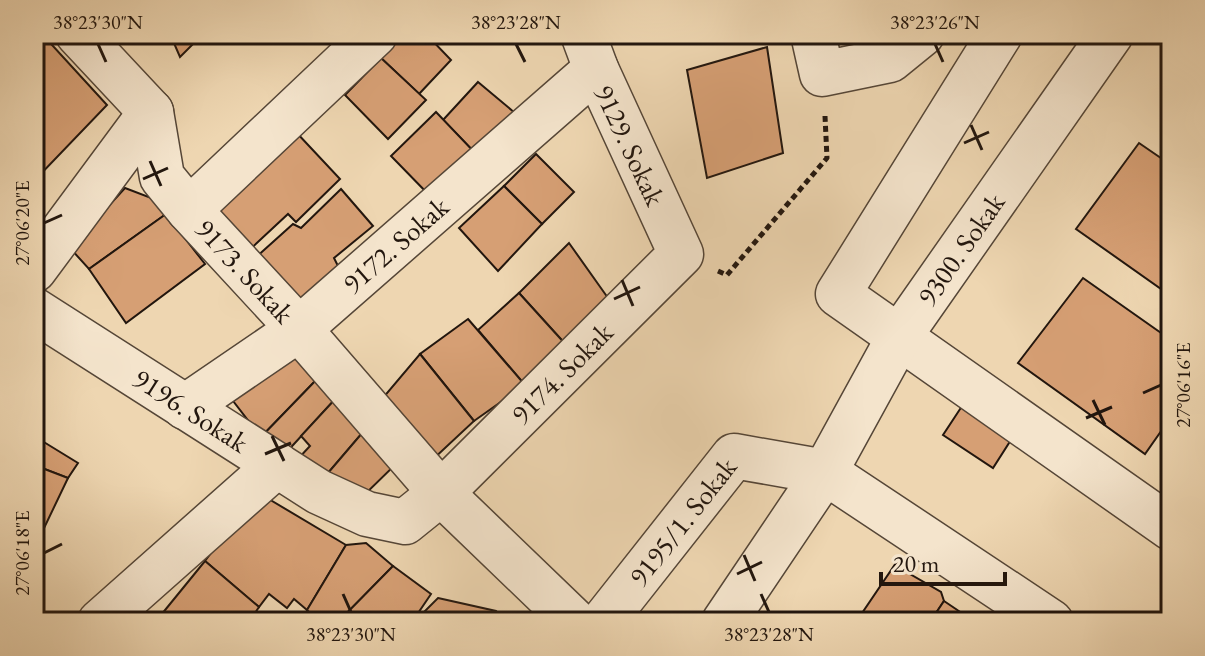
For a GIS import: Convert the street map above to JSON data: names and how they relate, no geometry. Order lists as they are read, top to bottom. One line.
{"streets":{"street":["9129. Sokak","9172. Sokak","9300. Sokak","9173. Sokak","9174. Sokak","9196. Sokak","9195/1. Sokak"]},"crossings":[["9129. Sokak","9172. Sokak"],["9129. Sokak","9174. Sokak"],["9172. Sokak","9173. Sokak"],["9172. Sokak","9196. Sokak"],["9300. Sokak","9195/1. Sokak"],["9173. Sokak","9174. Sokak"],["9173. Sokak","9196. Sokak"],["9174. Sokak","9196. Sokak"]],"scale_bar":"20 m","coordinates":["38°23'30\"N","38°23'28\"N","38°23'26\"N","27°06'20\"E","27°06'16\"E","27°06'18\"E"]}
